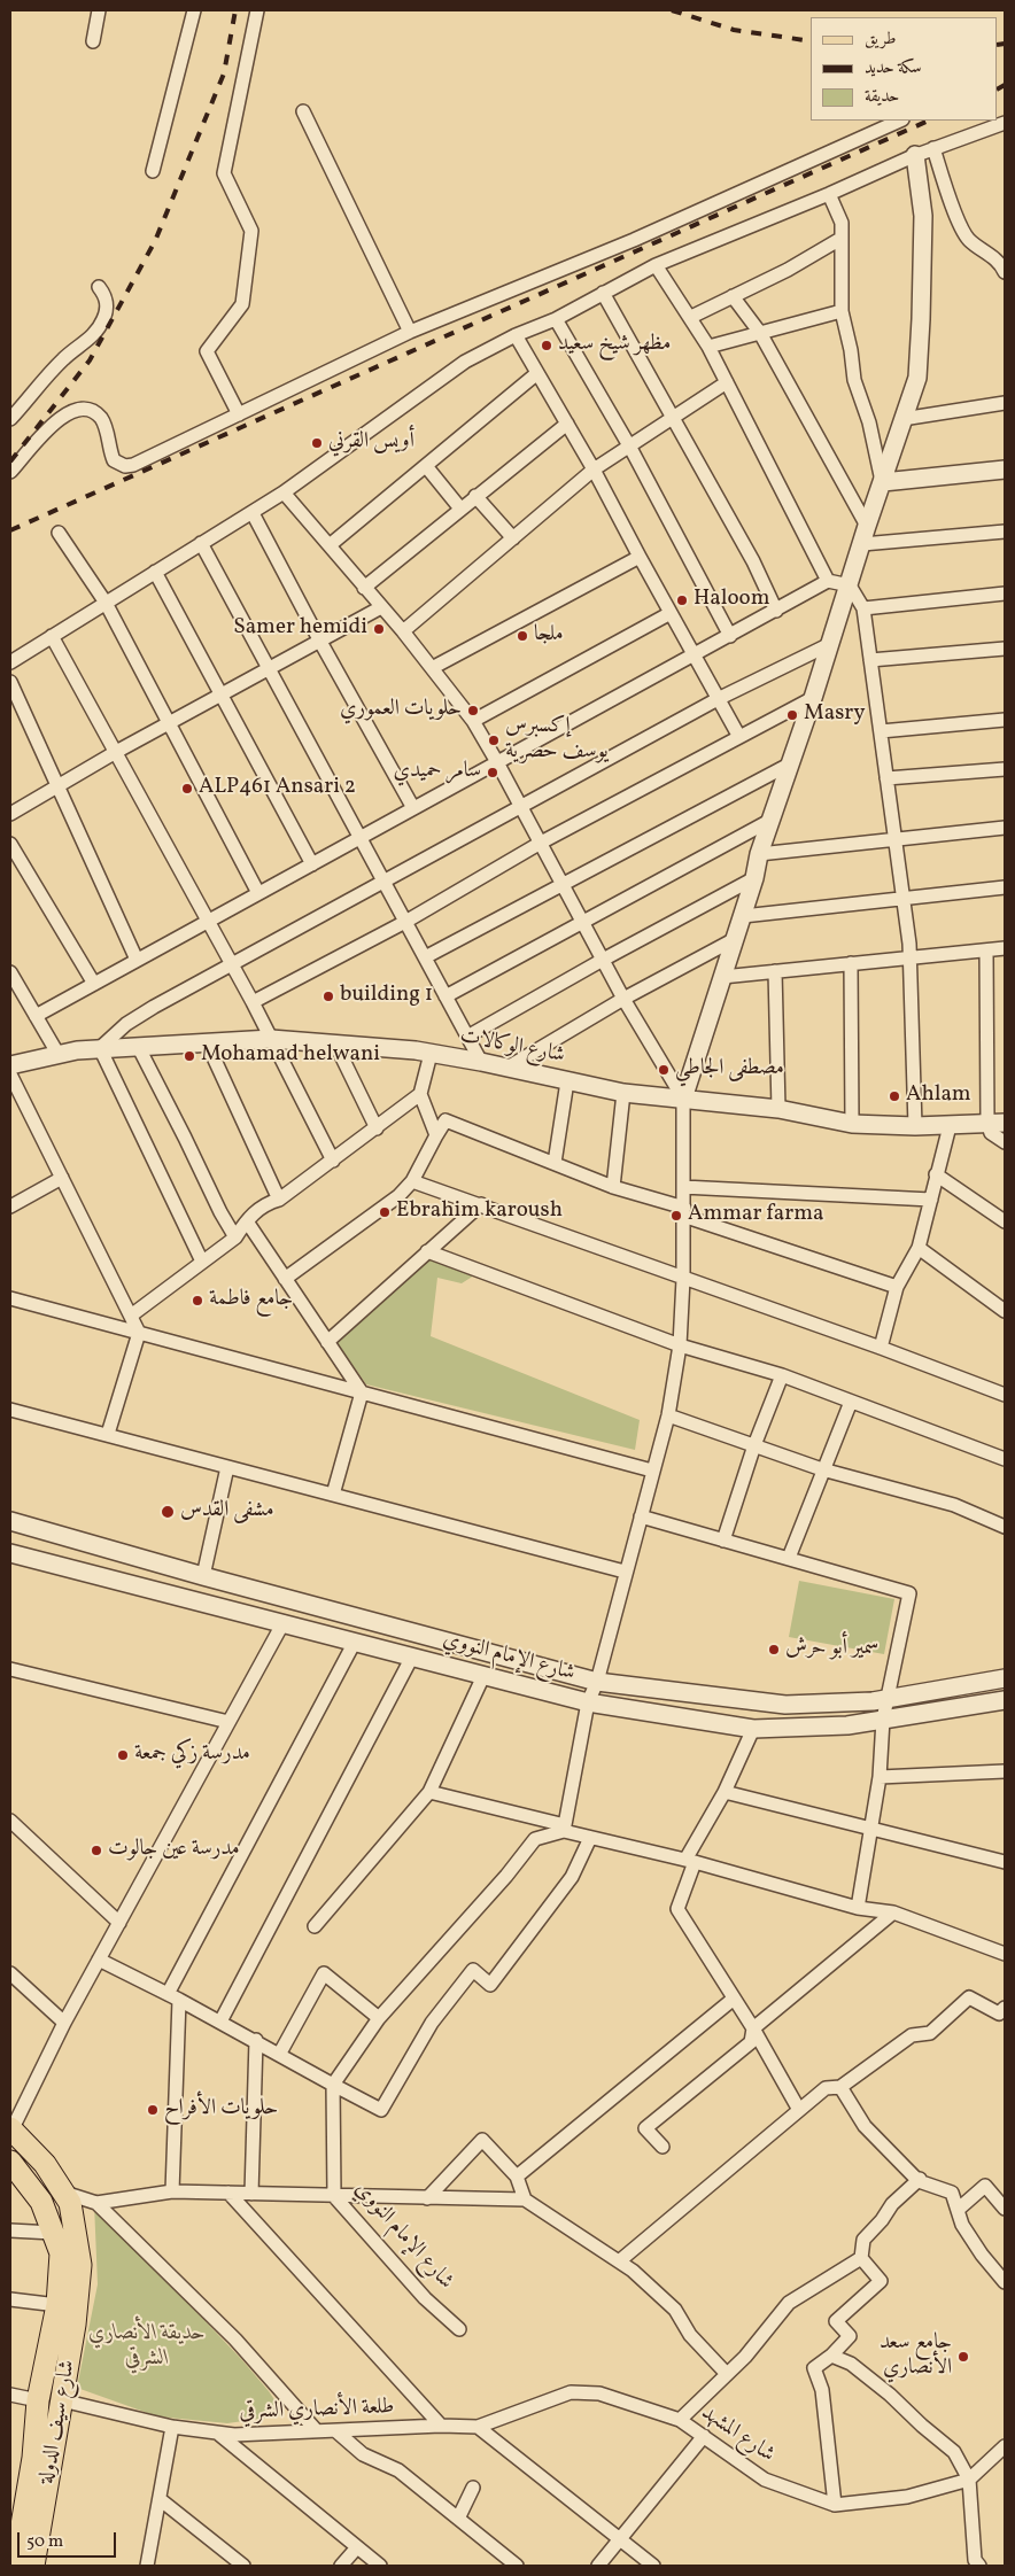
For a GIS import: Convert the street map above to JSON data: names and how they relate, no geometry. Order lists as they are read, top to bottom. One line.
{"streets":{"main road":["شارع سيف الدولة"],"street":["شارع الوكالات","شارع الإمام النووي","طلعة الأنصاري الشرقي","شارع المشهد"]},"crossings":[["طلعة الأنصاري الشرقي","شارع سيف الدولة"],["طلعة الأنصاري الشرقي","شارع المشهد"]],"parks":["حديقة الأنصاري الشرقي"],"places":["مظهر شيخ سعيد","أويس القرني","Haloom","Samer hemidi","ملجا","حلويات العموري","Masry","إكسبرس يوسف حصرية","سامر حميدي","ALP461 Ansari 2","building 1","Mohamad helwani","مصطفى الجاطي","Ahlam","Ebrahim karoush","Ammar farma","جامع فاطمة","مشفى القدس","سمير أبو حرش","مدرسة زكي جمعة","مدرسة عين جالوت","حلويات الأفراح","جامع سعد الأنصاري"],"legend":["طريق","سكة حديد","حديقة"],"scale_bar":"50 m"}
